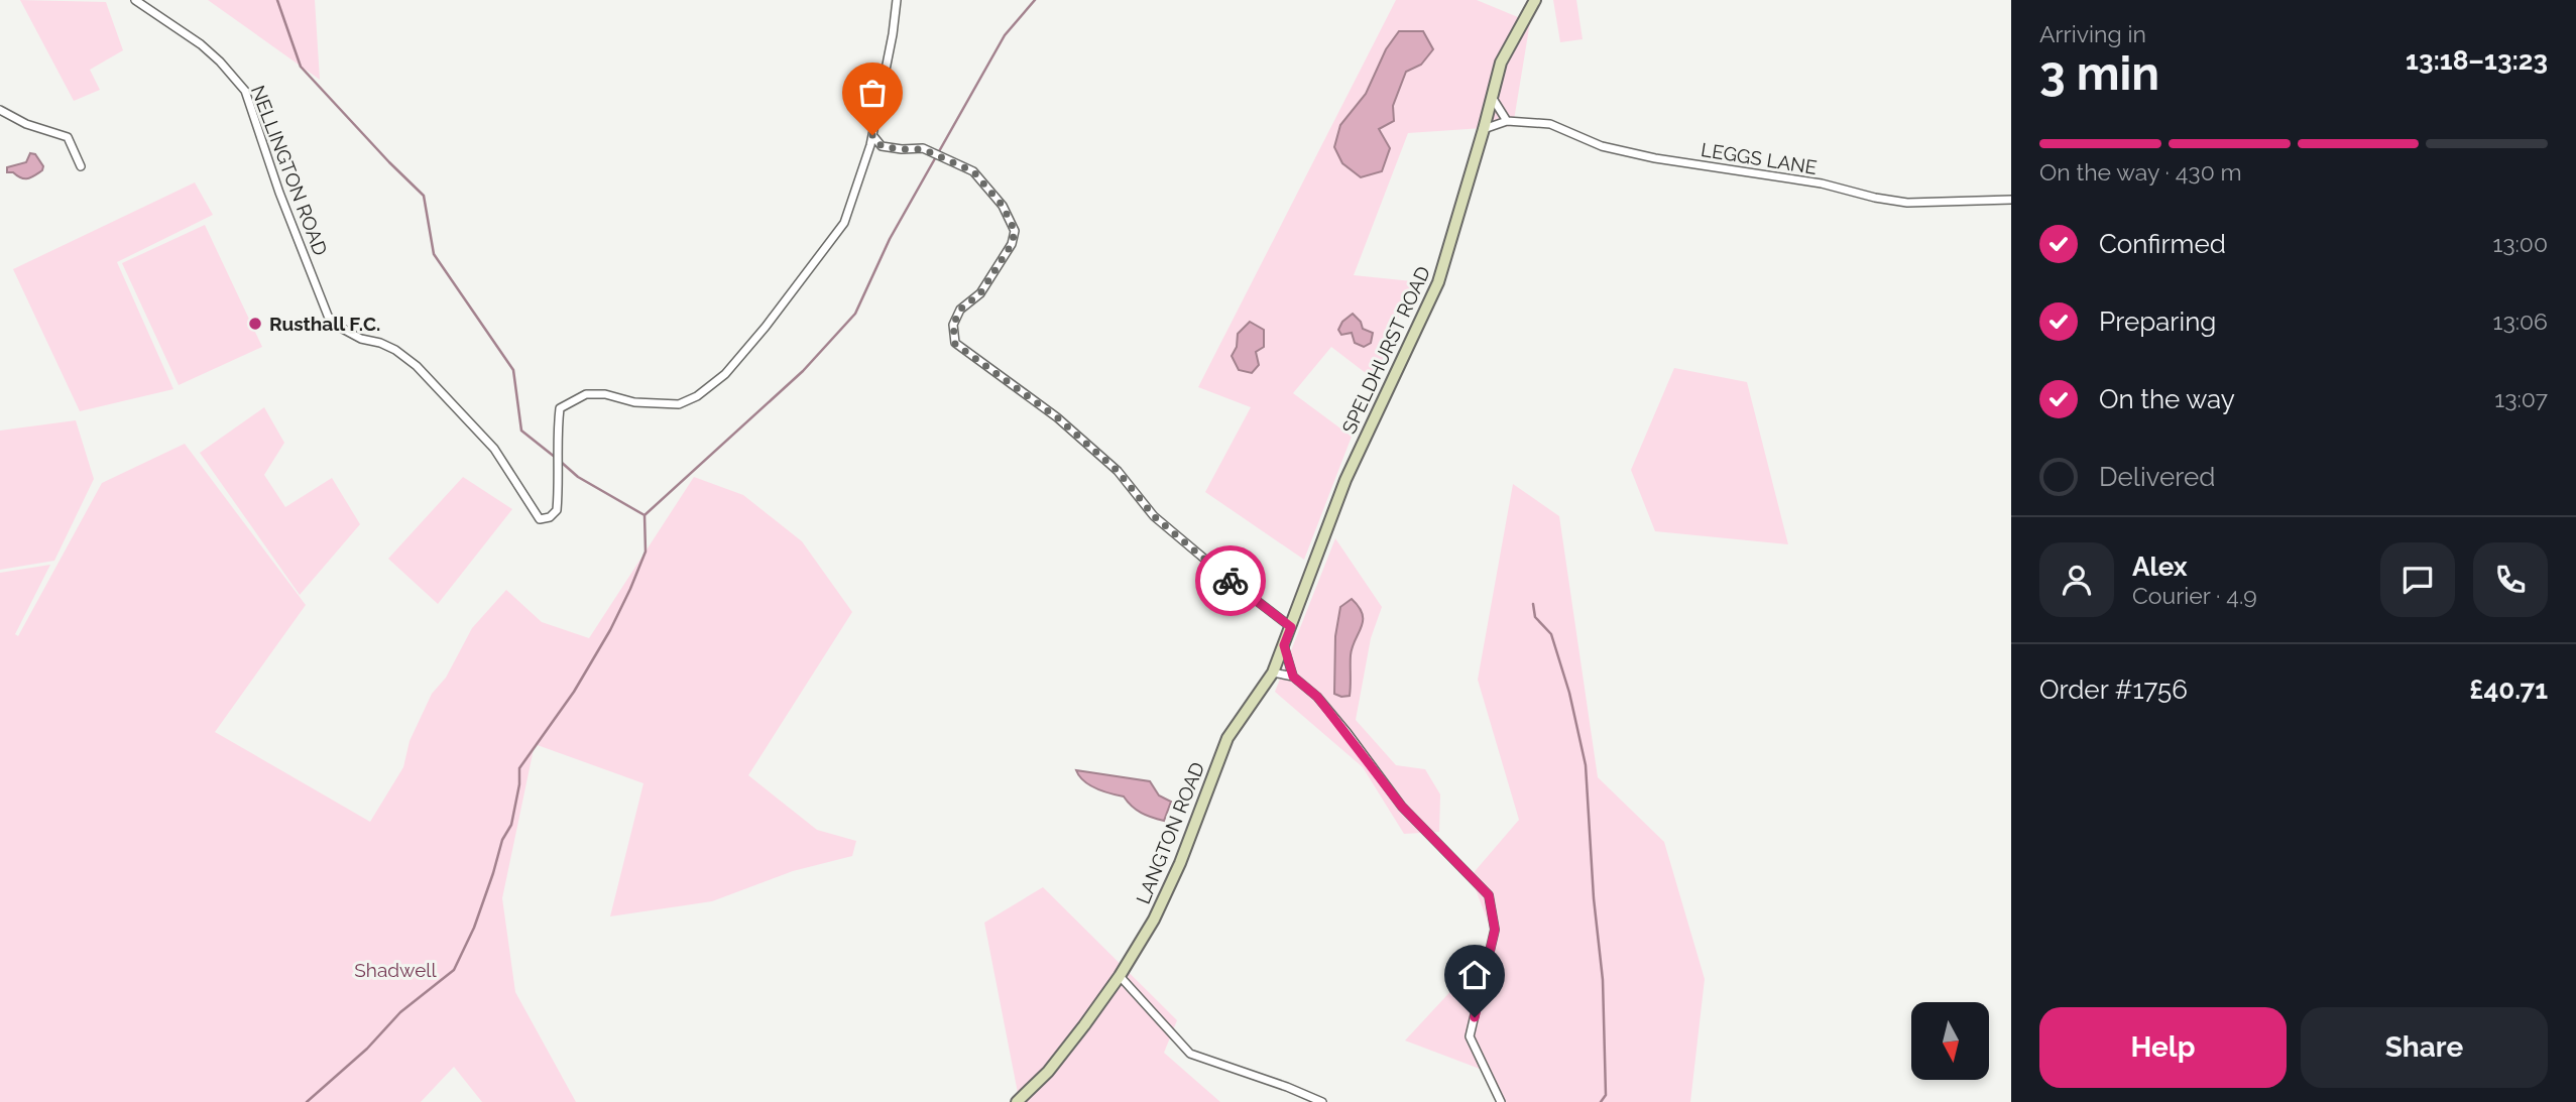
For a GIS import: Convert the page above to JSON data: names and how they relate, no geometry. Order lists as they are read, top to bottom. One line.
{"streets":{"street":["LEGGS LANE","NELLINGTON ROAD","SPELDHURST ROAD","LANGTON ROAD"]},"crossings":[["LEGGS LANE","SPELDHURST ROAD"],["SPELDHURST ROAD","LANGTON ROAD"]],"parks":["Shadwell"],"places":["Rusthall F.C."],"north":"bottom","page":{"heading":["3 min","Arriving in","13:18–13:23"],"panel":["Alex","Courier · 4.9","Order #1756","£40.71"],"bar":"On the way · 430 m","list":[["Confirmed","13:00"],["Preparing","13:06"],["On the way","13:07"],"Delivered"],"buttons":["Help","Share"]}}
